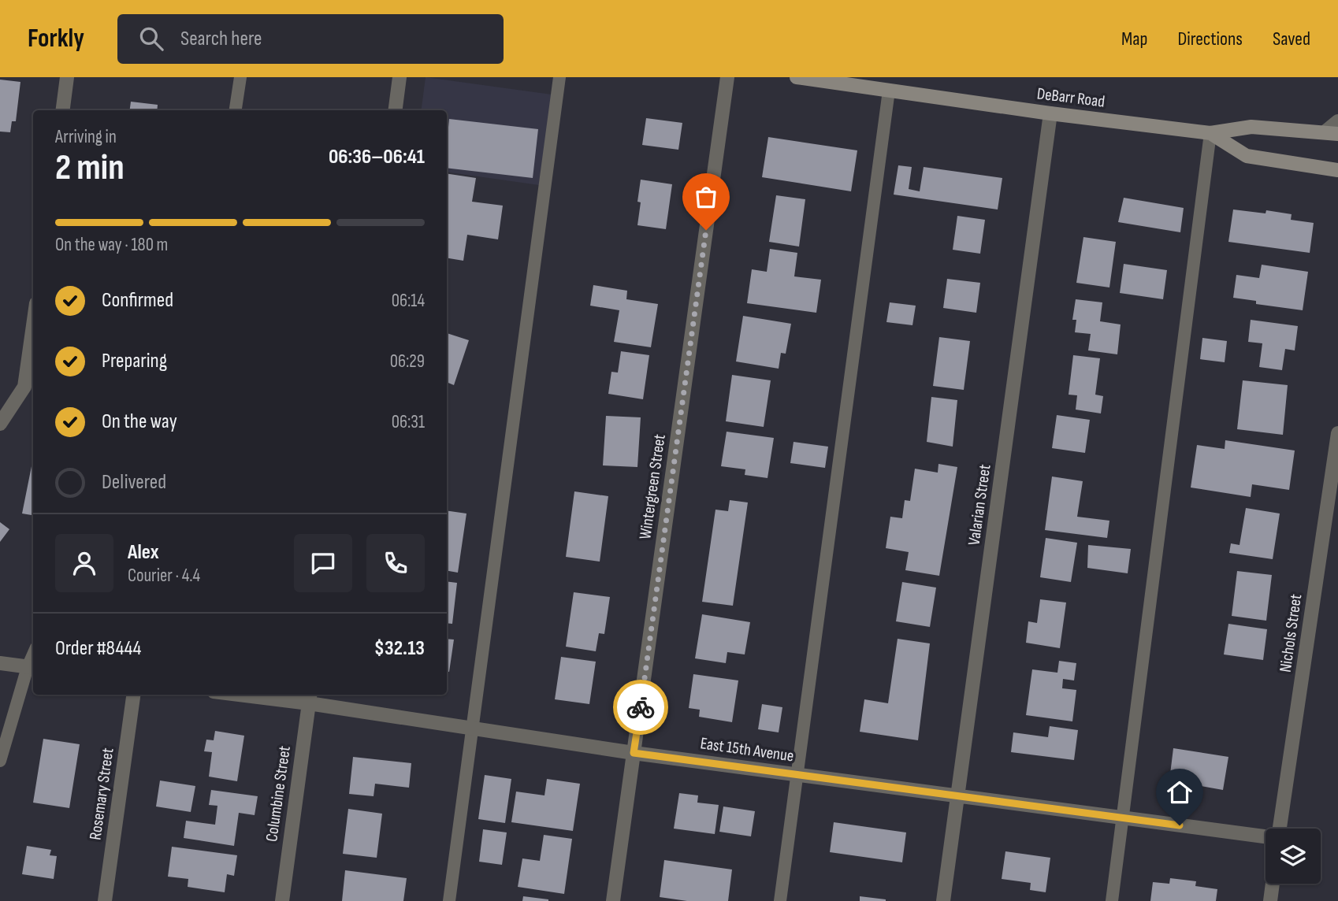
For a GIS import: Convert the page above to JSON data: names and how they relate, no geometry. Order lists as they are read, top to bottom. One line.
{"streets":{"main road":["DeBarr Road"],"street":["Wintergreen Street","Valarian Street","Nichols Street","East 15th Avenue","Rosemary Street","Columbine Street"]},"crossings":[["DeBarr Road","Valarian Street"],["Wintergreen Street","East 15th Avenue"],["Valarian Street","East 15th Avenue"],["East 15th Avenue","Columbine Street"]],"page":{"header":"Forkly","search":"Search here","nav":["Map","Directions","Saved"],"heading":["2 min","Arriving in","06:36–06:41"],"panel":["Alex","Courier · 4.4","Order #8444","$32.13"],"bar":"On the way · 180 m","list":[["Confirmed","06:14"],["Preparing","06:29"],["On the way","06:31"],"Delivered"]}}
